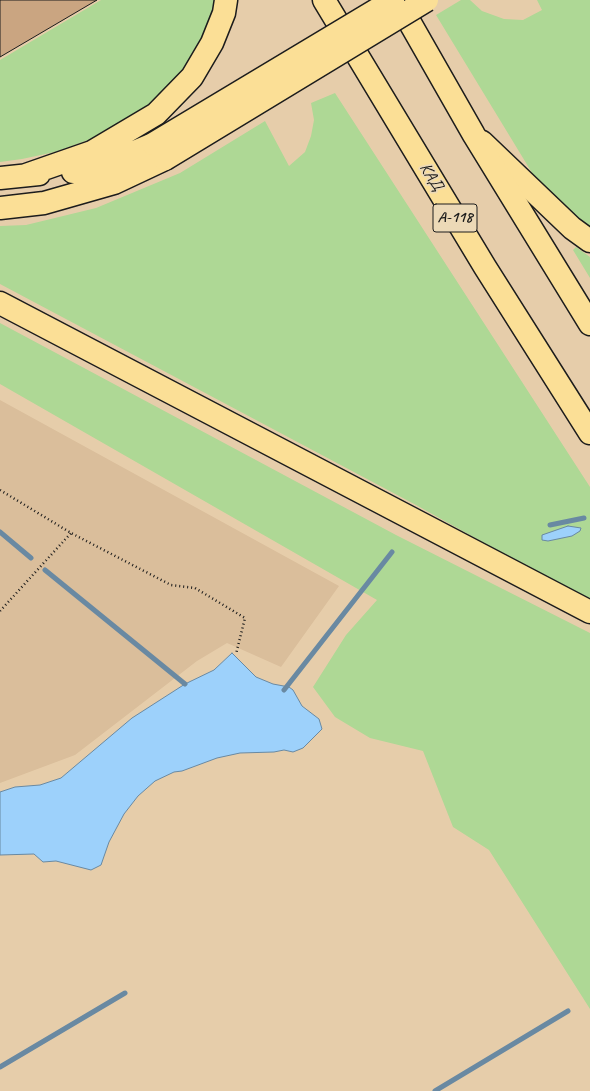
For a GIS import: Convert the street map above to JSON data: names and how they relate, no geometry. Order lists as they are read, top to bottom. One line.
{"streets":{"main road":["КАД","А-118"]}}
